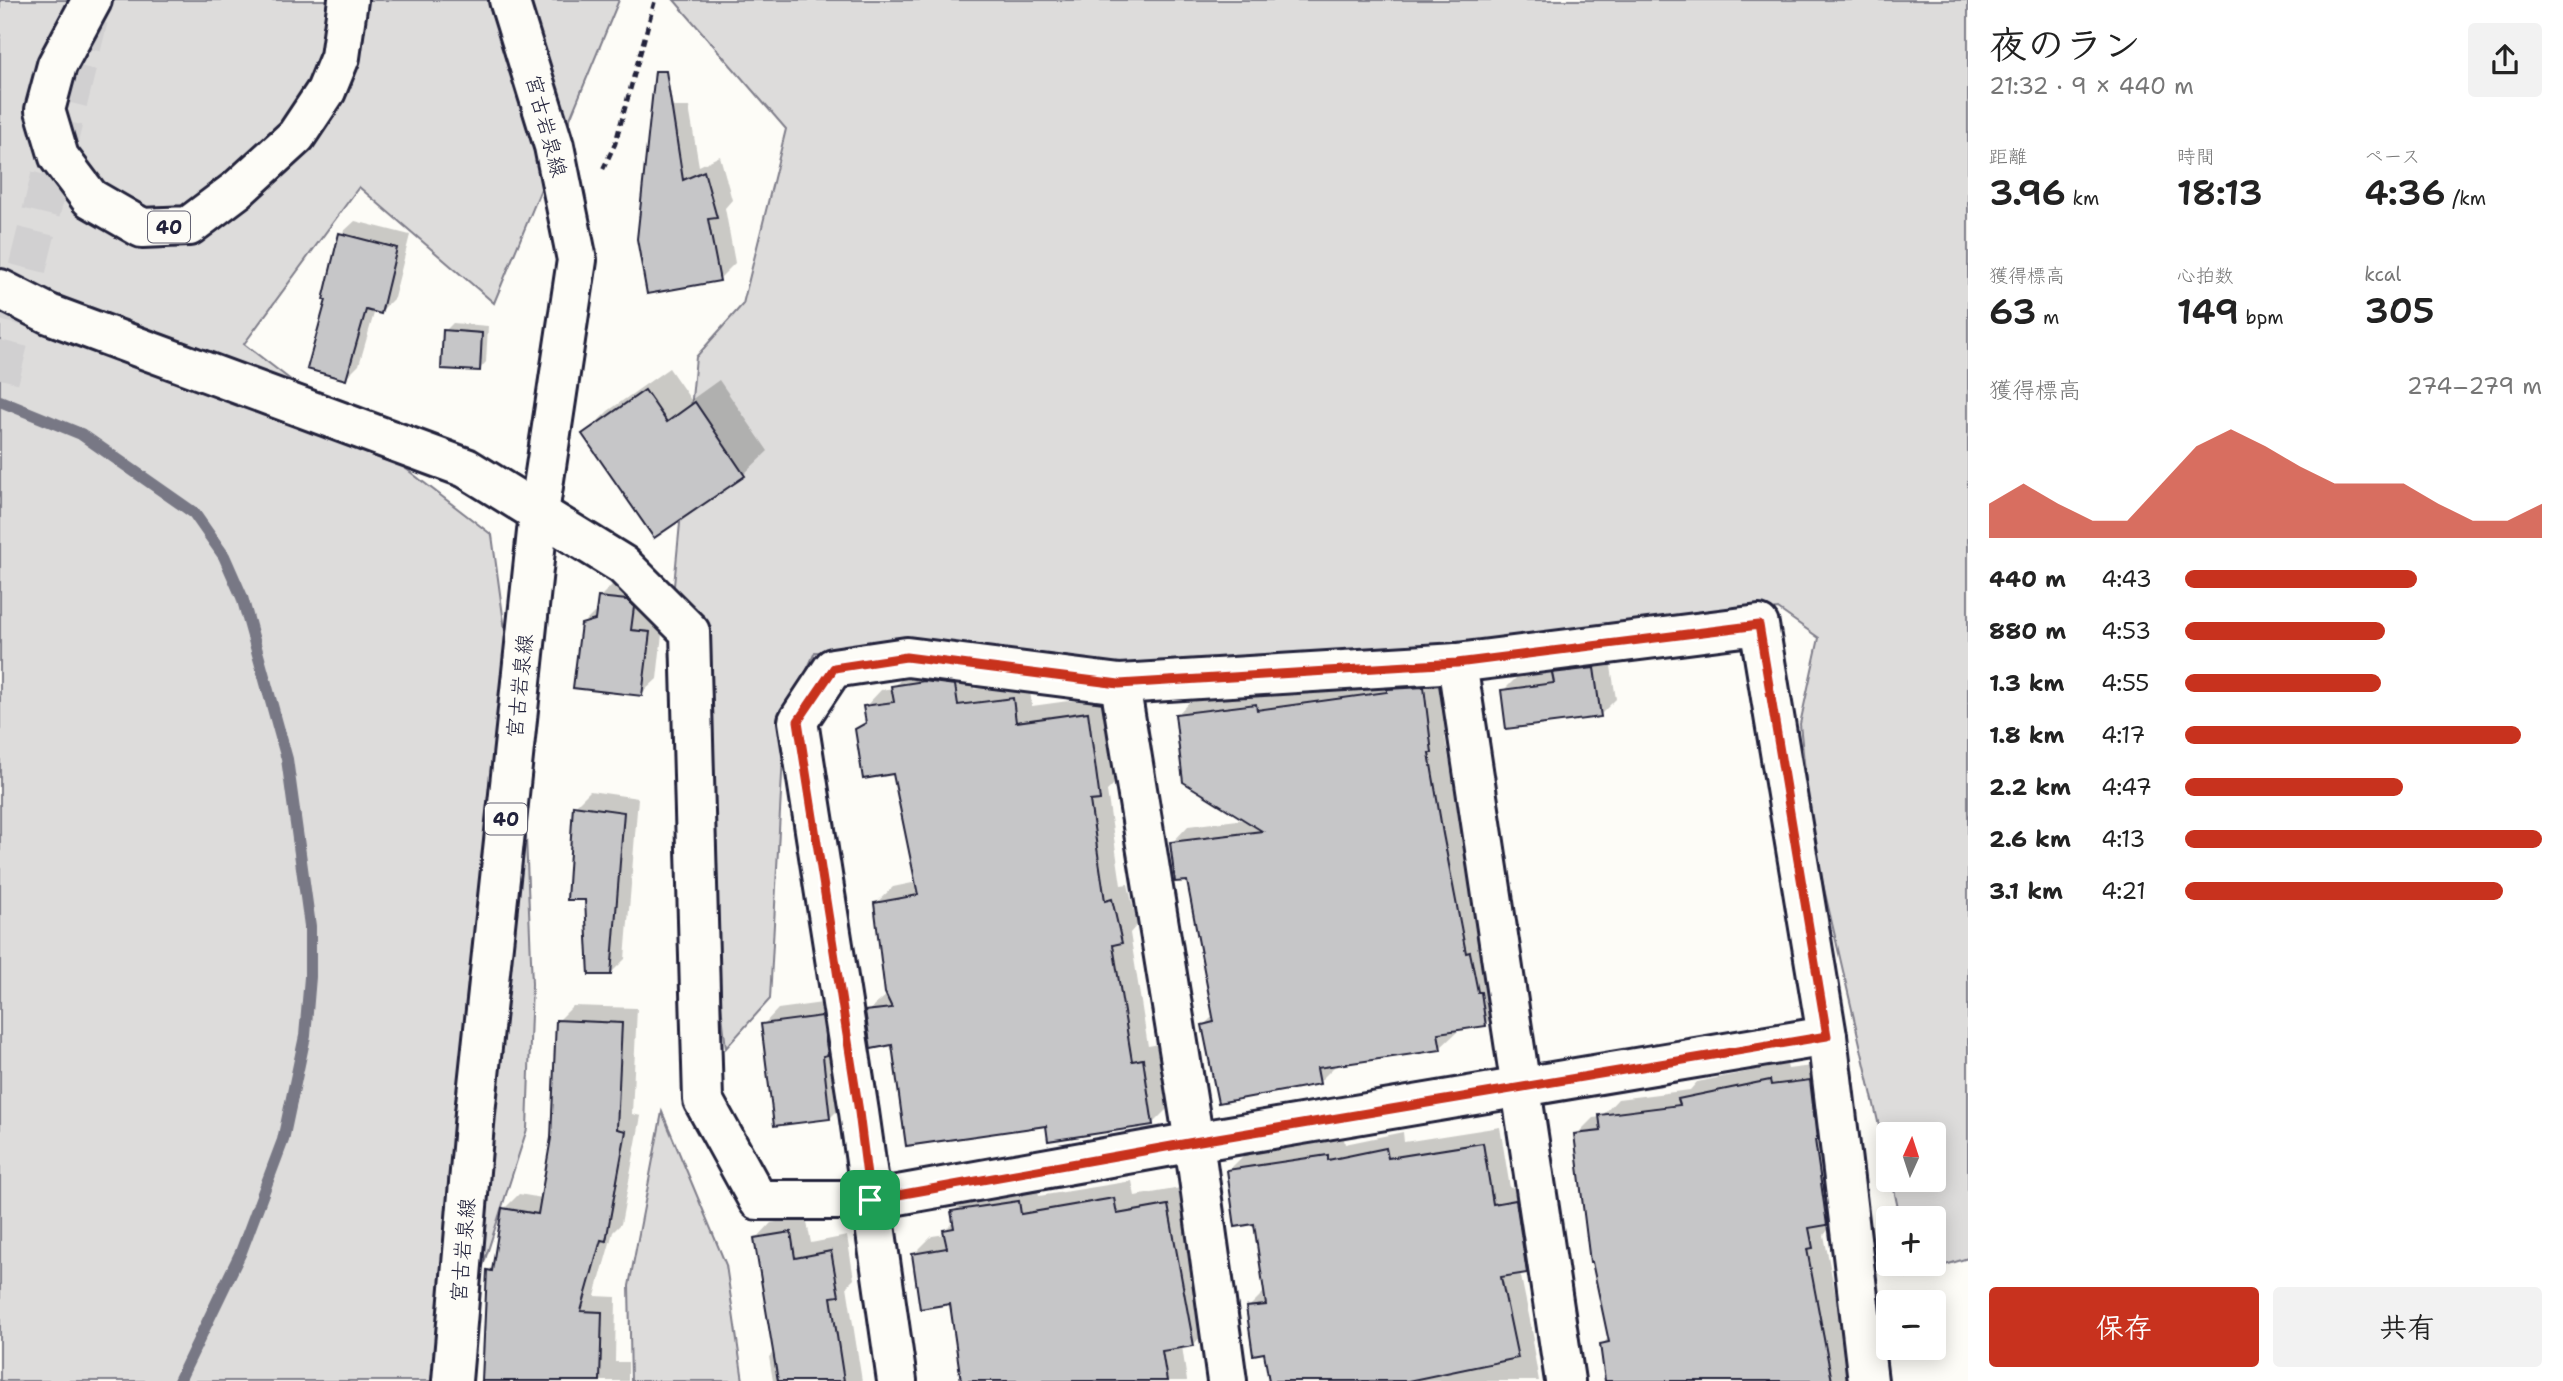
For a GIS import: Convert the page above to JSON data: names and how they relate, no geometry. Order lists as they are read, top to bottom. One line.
{"streets":{"street":["宮古岩泉線","40"]},"north":"top","page":{"heading":["夜のラン","21:32 · 9 × 440 m"],"stats":[["距離","3.96 km"],["時間","18:13"],["ペース","4:36 /km"],["獲得標高","63 m"],["心拍数","149 bpm"],["kcal","305"]],"chart":["獲得標高","274–279 m"],"list":[{"name":"440 m","note":"4:43"},{"name":"880 m","note":"4:53"},{"name":"1.3 km","note":"4:55"},{"name":"1.8 km","note":"4:17"},{"name":"2.2 km","note":"4:47"},{"name":"2.6 km","note":"4:13"},{"name":"3.1 km","note":"4:21"}],"map_buttons":["+","−"],"buttons":["保存","共有"]}}
